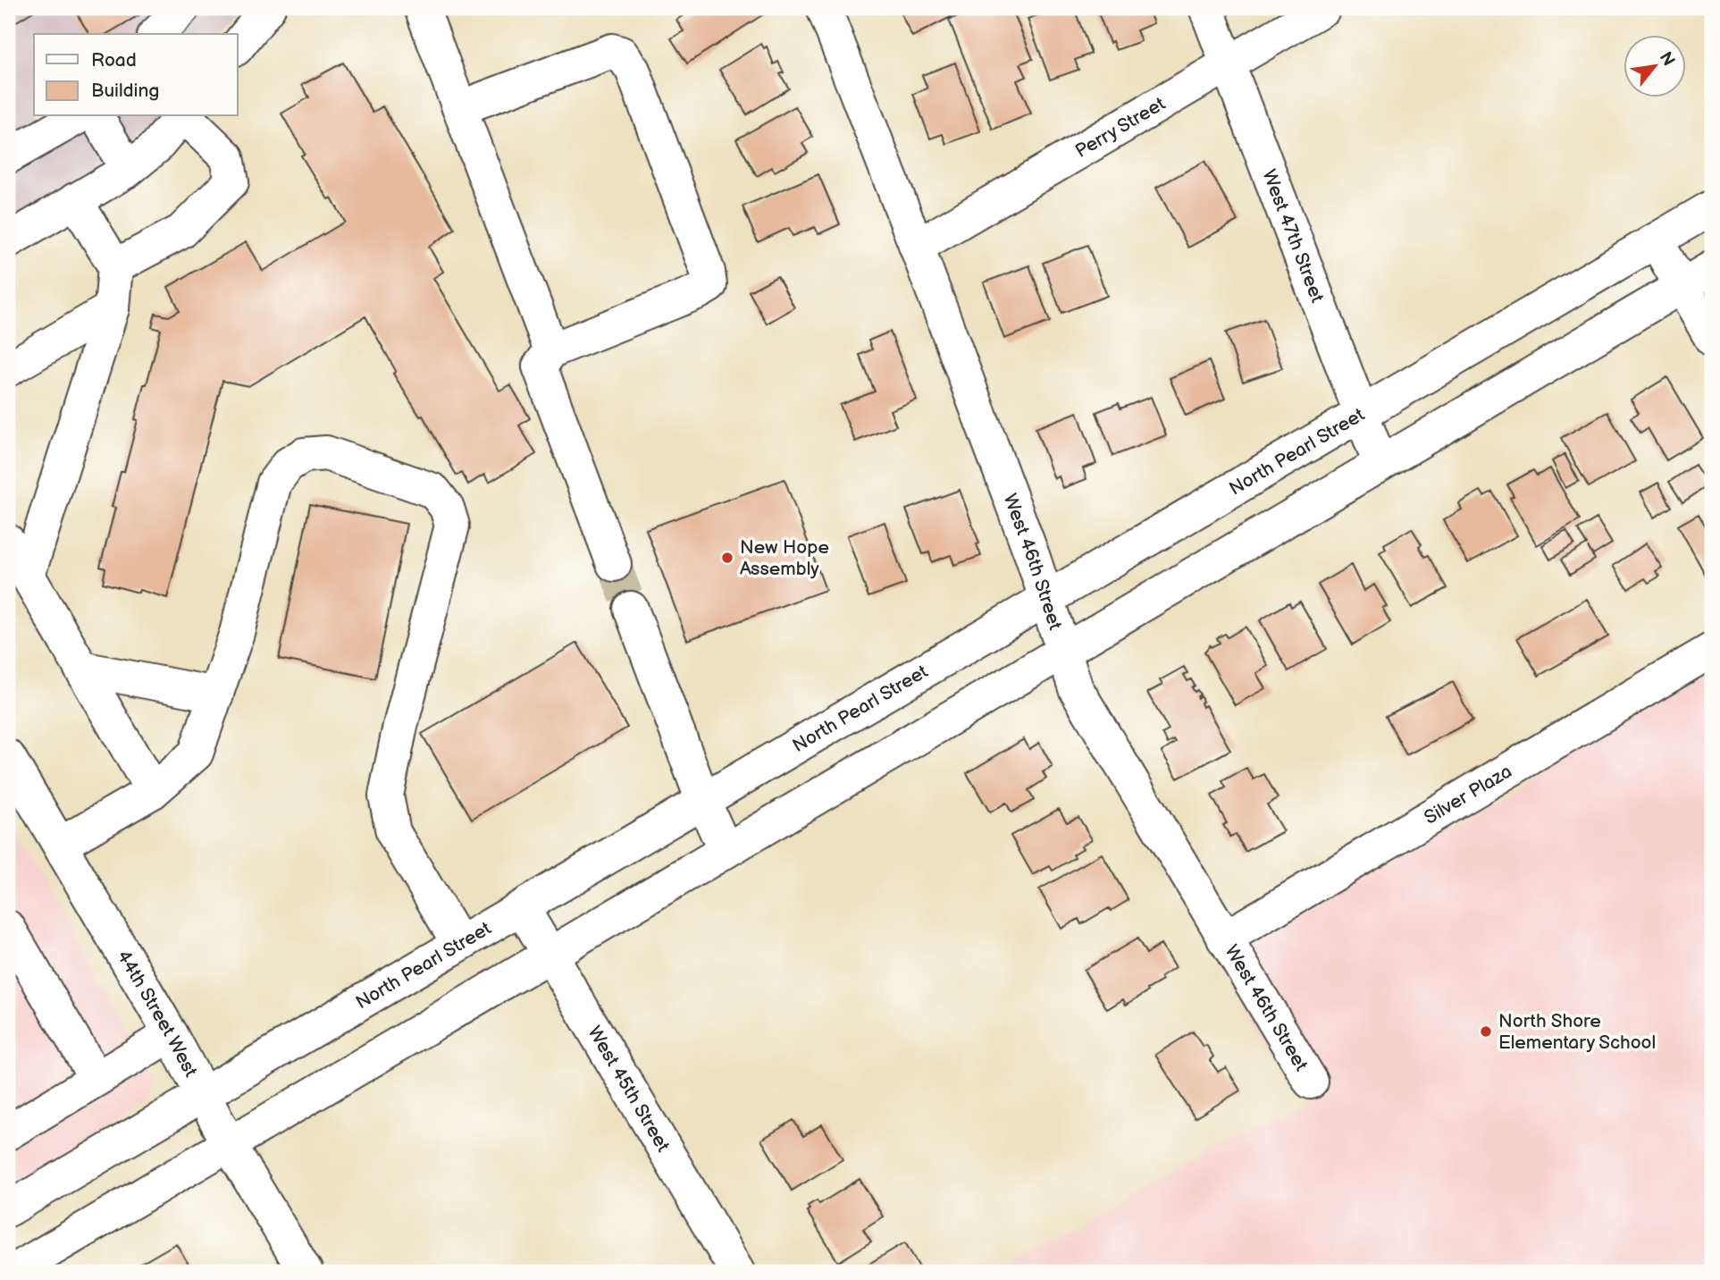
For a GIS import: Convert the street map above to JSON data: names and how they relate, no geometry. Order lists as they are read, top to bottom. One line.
{"streets":{"street":["Perry Street","West 47th Street","North Pearl Street","West 46th Street","Silver Plaza","44th Street West","West 45th Street"]},"crossings":[["Perry Street","West 47th Street"],["Perry Street","West 46th Street"],["West 47th Street","North Pearl Street"],["North Pearl Street","West 46th Street"],["North Pearl Street","44th Street West"],["North Pearl Street","West 45th Street"],["West 46th Street","Silver Plaza"]],"places":["New Hope Assembly","North Shore Elementary School"],"legend":["Road","Building"],"north":"top right"}
